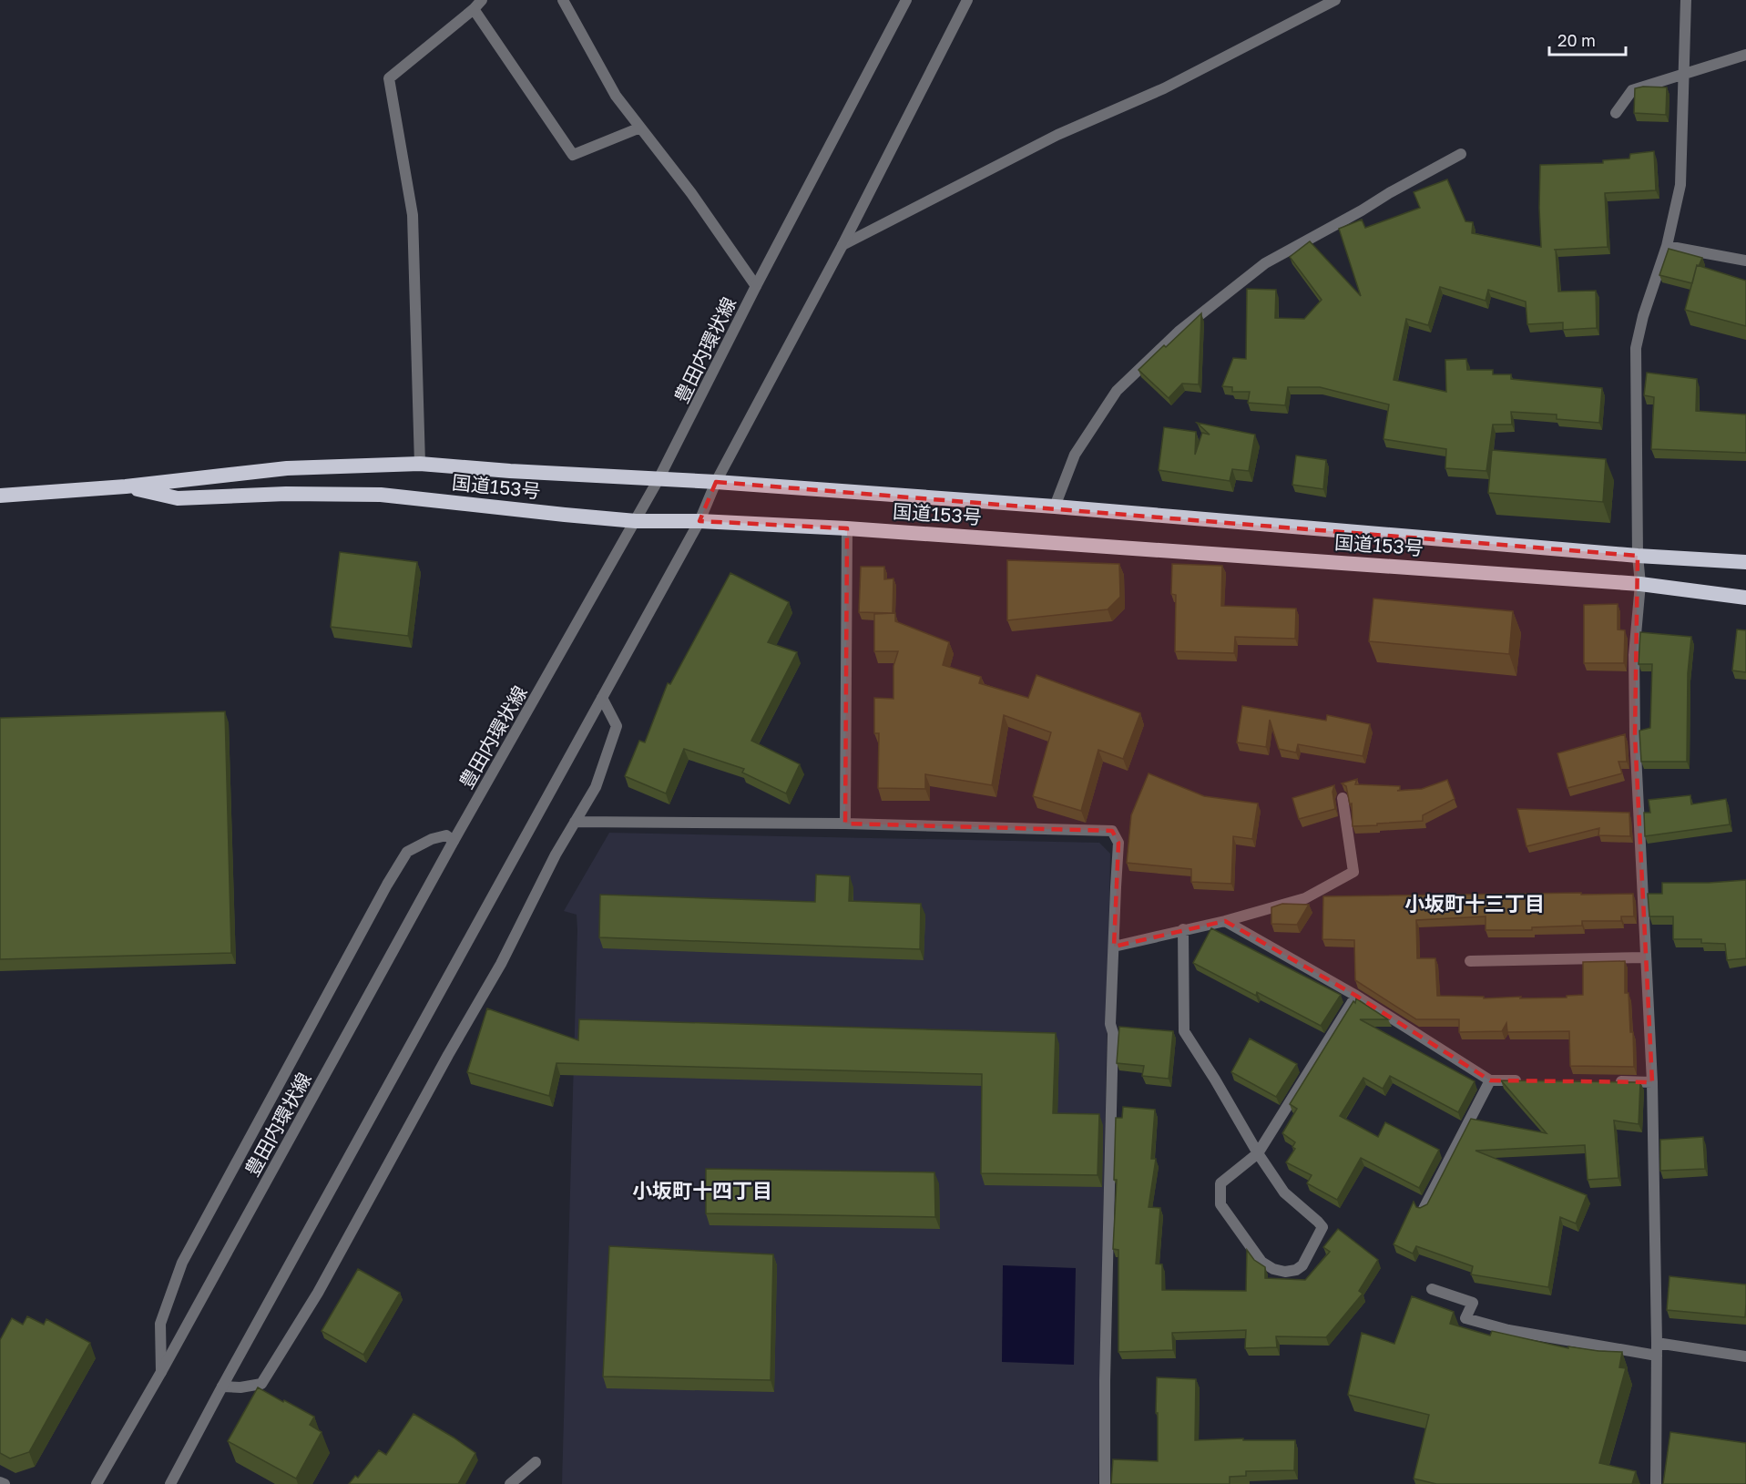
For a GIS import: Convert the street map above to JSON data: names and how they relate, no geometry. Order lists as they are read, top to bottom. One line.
{"streets":{"highway":["国道153号"],"street":["豊田内環状線"]},"crossings":[["豊田内環状線","国道153号"]],"districts":["小坂町十三丁目","小坂町十四丁目"],"scale_bar":"20 m"}
